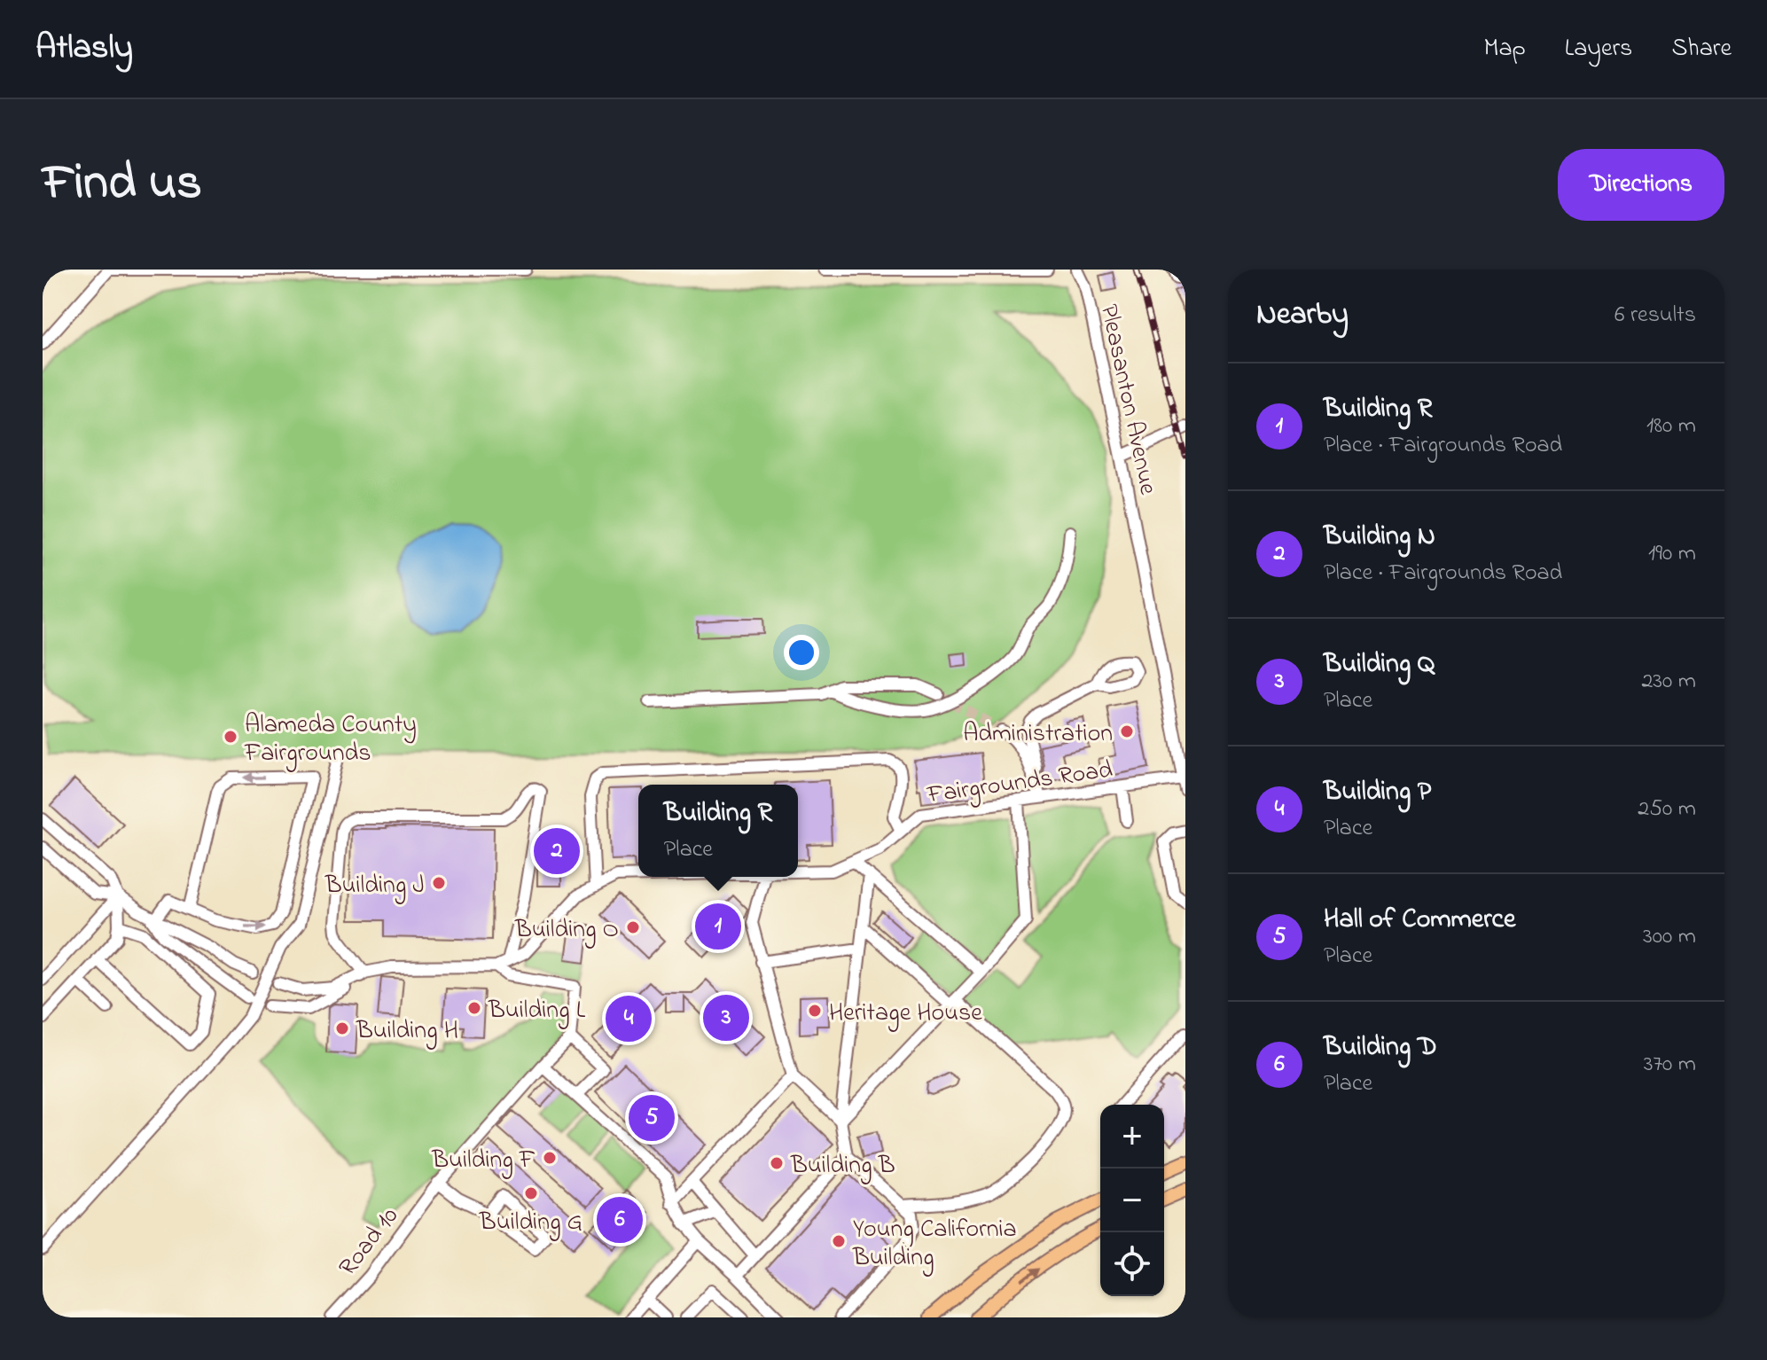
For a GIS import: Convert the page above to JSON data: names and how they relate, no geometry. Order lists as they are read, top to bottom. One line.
{"streets":{"street":["Pleasanton Avenue","Fairgrounds Road","Road 10"]},"crossings":[["Pleasanton Avenue","Fairgrounds Road"]],"places":["Administration","Alameda County Fairgrounds","Building J","Building O","Building L","Heritage House","Building H","Building F","Building B","Building G","Young California Building"],"page":{"header":"Atlasly","nav":["Map","Layers","Share"],"title":"Find us","buttons":"Directions","heading":["Nearby","6 results"],"list":[{"mark":"1","name":"Building R","note":"Place · Fairgrounds Road","value":"180 m"},{"mark":"2","name":"Building N","note":"Place · Fairgrounds Road","value":"190 m"},{"mark":"3","name":"Building Q","note":"Place","value":"230 m"},{"mark":"4","name":"Building P","note":"Place","value":"250 m"},{"mark":"5","name":"Hall of Commerce","note":"Place","value":"300 m"},{"mark":"6","name":"Building D","note":"Place","value":"370 m"}],"popup":["Building R","Place"],"pins":["2","1","3","4","5","6"],"map_buttons":["+","−"]}}
